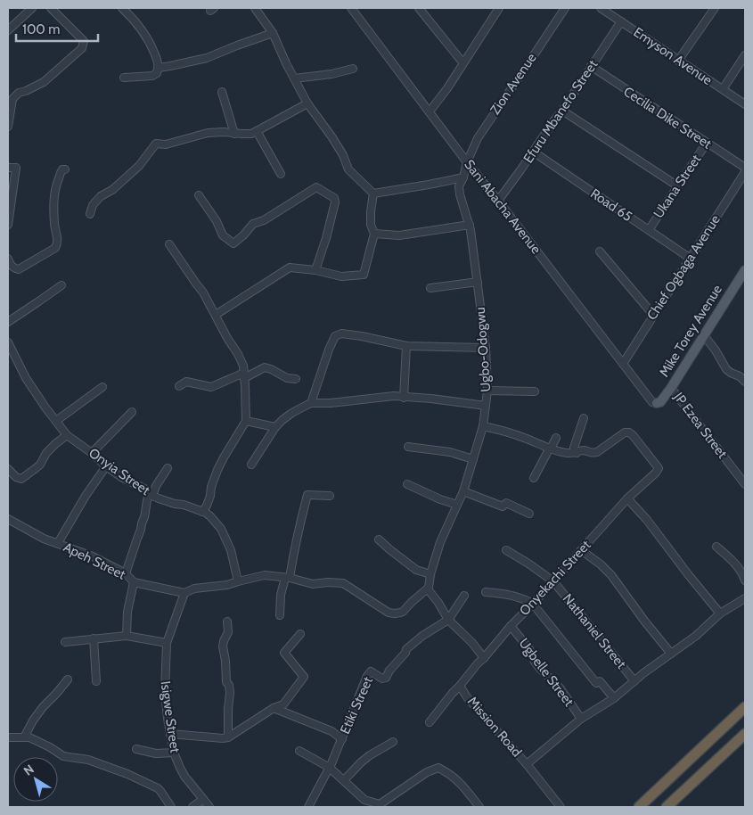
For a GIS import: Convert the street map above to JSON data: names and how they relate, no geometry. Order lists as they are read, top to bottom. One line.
{"streets":{"main road":["Mike Torey Avenue"],"street":["Emyson Avenue","Zion Avenue","Efuru Mbanefo Street","Cecilia Dike Street","Ukana Street","Road 65","Sani Abacha Avenue","Chief Ogbaga Avenue","Ugbo-Odogwu","JP Ezea Street","Onyia Street","Apeh Street","Onyekachi Street","Nathaniel Street","Ugbelle Street","Etiki Street","Isigwe Street","Mission Road"]},"crossings":[["Emyson Avenue","Efuru Mbanefo Street"],["Zion Avenue","Sani Abacha Avenue"],["Zion Avenue","Ugbo-Odogwu"],["Efuru Mbanefo Street","Cecilia Dike Street"],["Efuru Mbanefo Street","Road 65"],["Efuru Mbanefo Street","Sani Abacha Avenue"],["Cecilia Dike Street","Ukana Street"],["Ukana Street","Road 65"],["Road 65","Chief Ogbaga Avenue"],["Sani Abacha Avenue","Chief Ogbaga Avenue"],["Sani Abacha Avenue","Mike Torey Avenue"],["Sani Abacha Avenue","Ugbo-Odogwu"],["Mike Torey Avenue","JP Ezea Street"],["Apeh Street","Isigwe Street"],["Onyekachi Street","Nathaniel Street"],["Onyekachi Street","Ugbelle Street"],["Onyekachi Street","Mission Road"]],"scale_bar":"100 m","north":"top left"}
